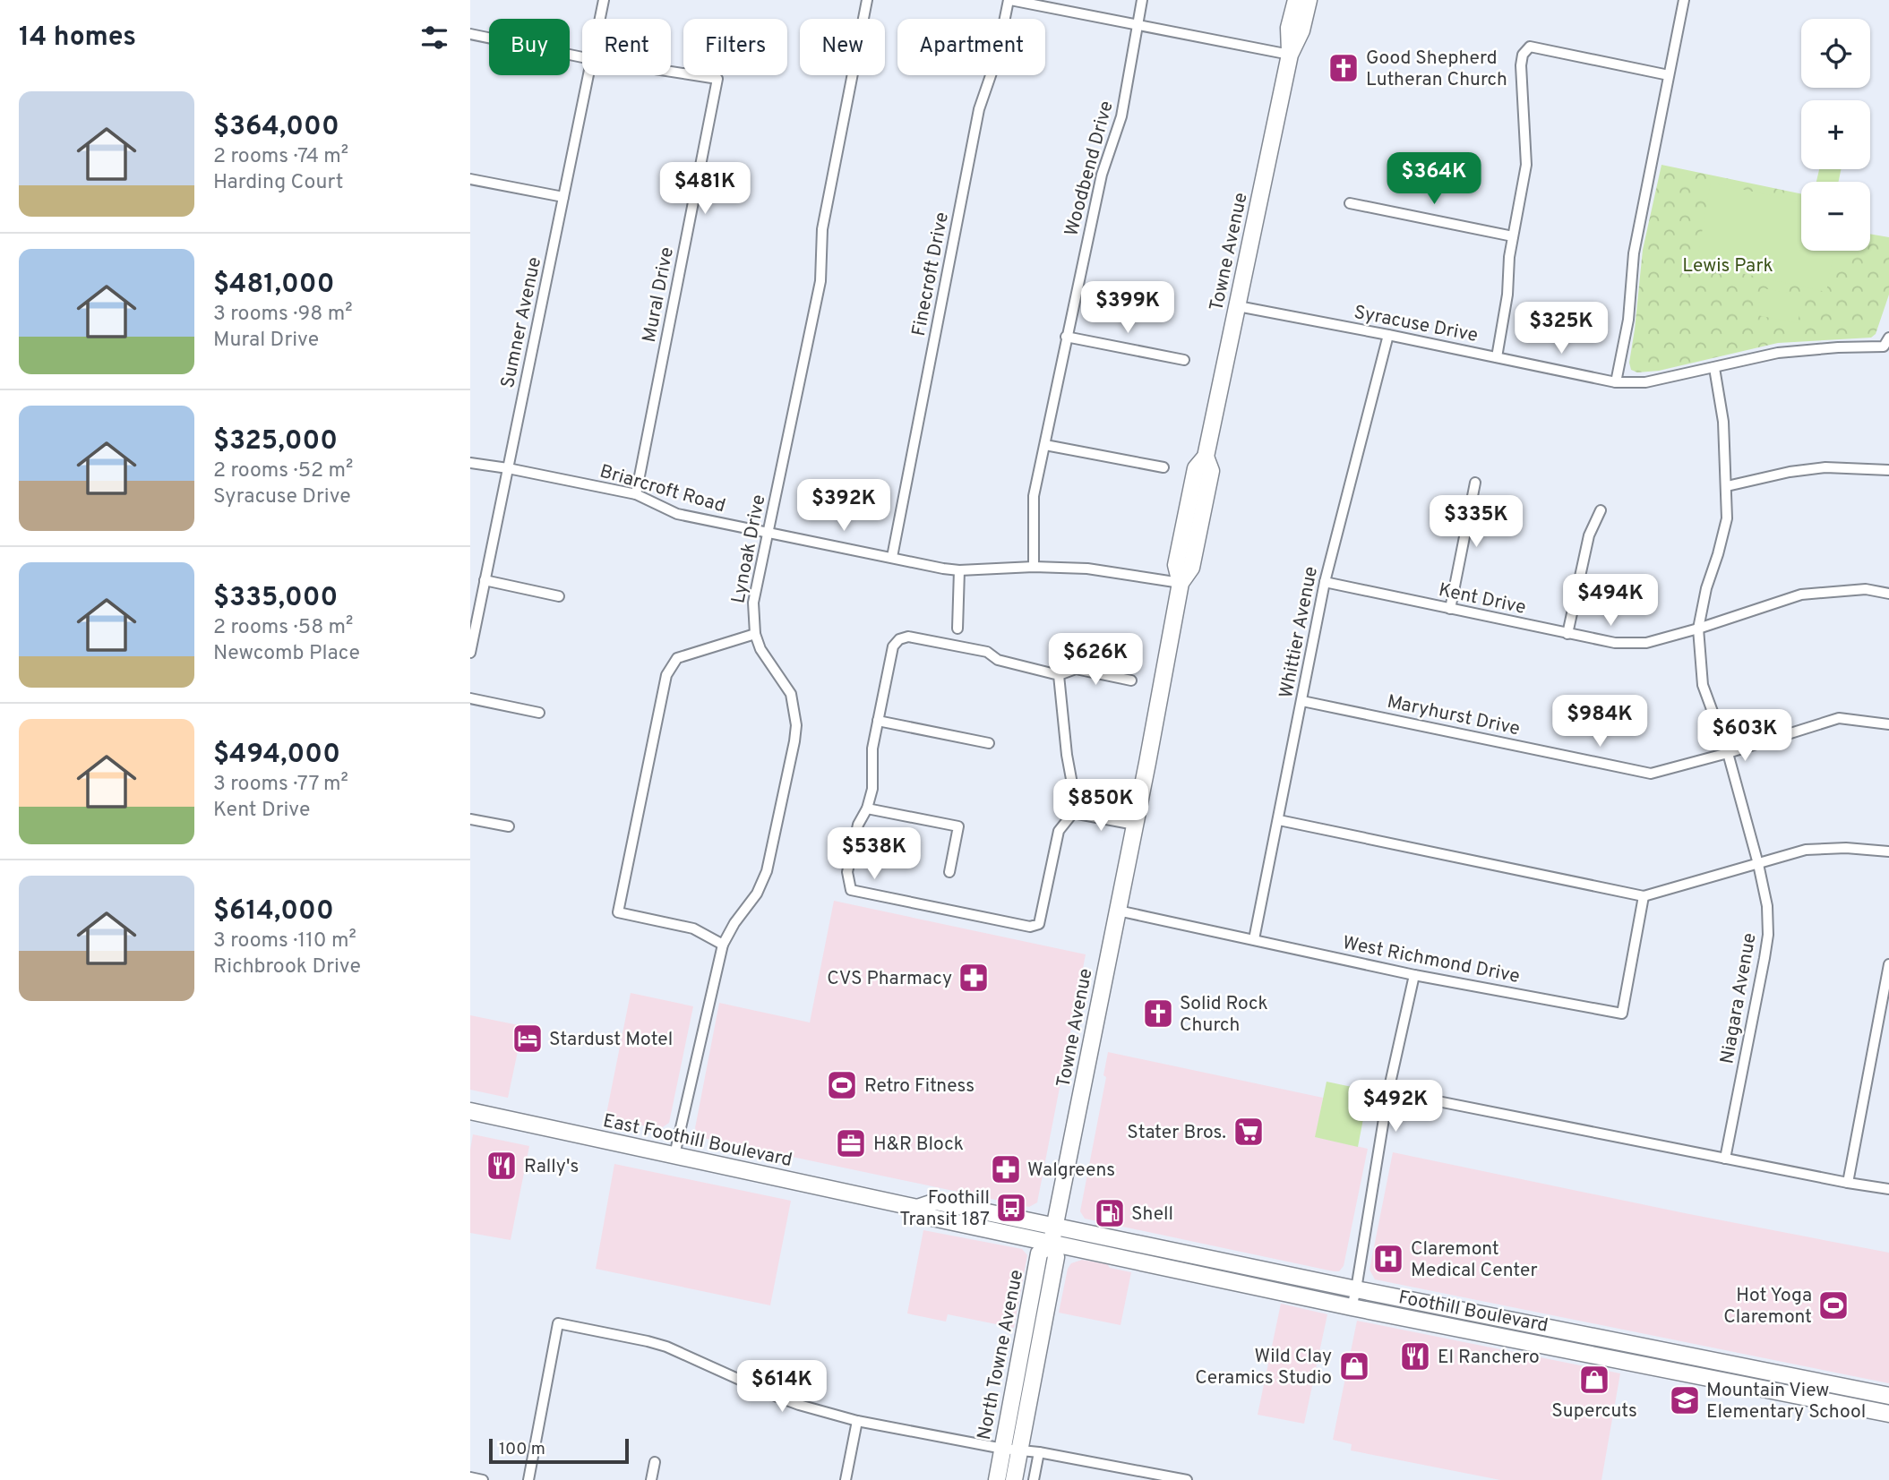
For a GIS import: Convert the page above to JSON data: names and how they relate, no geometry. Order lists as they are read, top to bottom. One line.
{"streets":{"main road":["Towne Avenue","East Foothill Boulevard","Foothill Boulevard","North Towne Avenue"],"street":["Woodbend Drive","Finecroft Drive","Mural Drive","Sumner Avenue","Syracuse Drive","Briarcroft Road","Lynoak Drive","Kent Drive","Whittier Avenue","Maryhurst Drive","West Richmond Drive","Niagara Avenue"]},"crossings":[["Woodbend Drive","Briarcroft Road"],["Towne Avenue","Syracuse Drive"],["Towne Avenue","Briarcroft Road"],["Towne Avenue","West Richmond Drive"],["Towne Avenue","East Foothill Boulevard"],["Towne Avenue","Foothill Boulevard"],["Towne Avenue","North Towne Avenue"],["Finecroft Drive","Briarcroft Road"],["Mural Drive","Briarcroft Road"],["Sumner Avenue","Briarcroft Road"],["Syracuse Drive","Whittier Avenue"],["Syracuse Drive","Niagara Avenue"],["Briarcroft Road","Lynoak Drive"],["Lynoak Drive","East Foothill Boulevard"],["Kent Drive","Whittier Avenue"],["Kent Drive","Niagara Avenue"],["Whittier Avenue","Maryhurst Drive"],["Whittier Avenue","West Richmond Drive"],["Maryhurst Drive","Niagara Avenue"],["East Foothill Boulevard","Foothill Boulevard"]],"parks":["Lewis Park"],"places":{"church":["Good Shepherd Lutheran Church","Solid Rock Church"],"pharmacy":["CVS Pharmacy","Walgreens"],"hotel":["Stardust Motel"],"sports":["Retro Fitness","Hot Yoga Claremont"],"supermarket":["Stater Bros."],"office":["H&R Block"],"restaurant":["Rally's","El Ranchero"],"bus stop":["Foothill Transit 187"],"fuel station":["Shell"],"hospital":["Claremont Medical Center"],"shop":["Wild Clay Ceramics Studio","Supercuts"],"school or university":["Mountain View Elementary School"]},"scale_bar":"100 m","page":{"heading":"14 homes","map_buttons":["+","−"],"chip":["Buy","Rent","Filters","New","Apartment"],"list":[{"name":"$364,000","note":"2 rooms · 74 m² · Harding Court"},{"name":"$481,000","note":"3 rooms · 98 m² · Mural Drive"},{"name":"$325,000","note":"2 rooms · 52 m² · Syracuse Drive"},{"name":"$335,000","note":"2 rooms · 58 m² · Newcomb Place"},{"name":"$494,000","note":"3 rooms · 77 m² · Kent Drive"},{"name":"$614,000","note":"3 rooms · 110 m² · Richbrook Drive"}],"price":["$364K","$481K","$399K","$325K","$392K","$335K","$494K","$626K","$984K","$603K","$850K","$538K","$492K","$614K"],"scale":"100 m"}}
